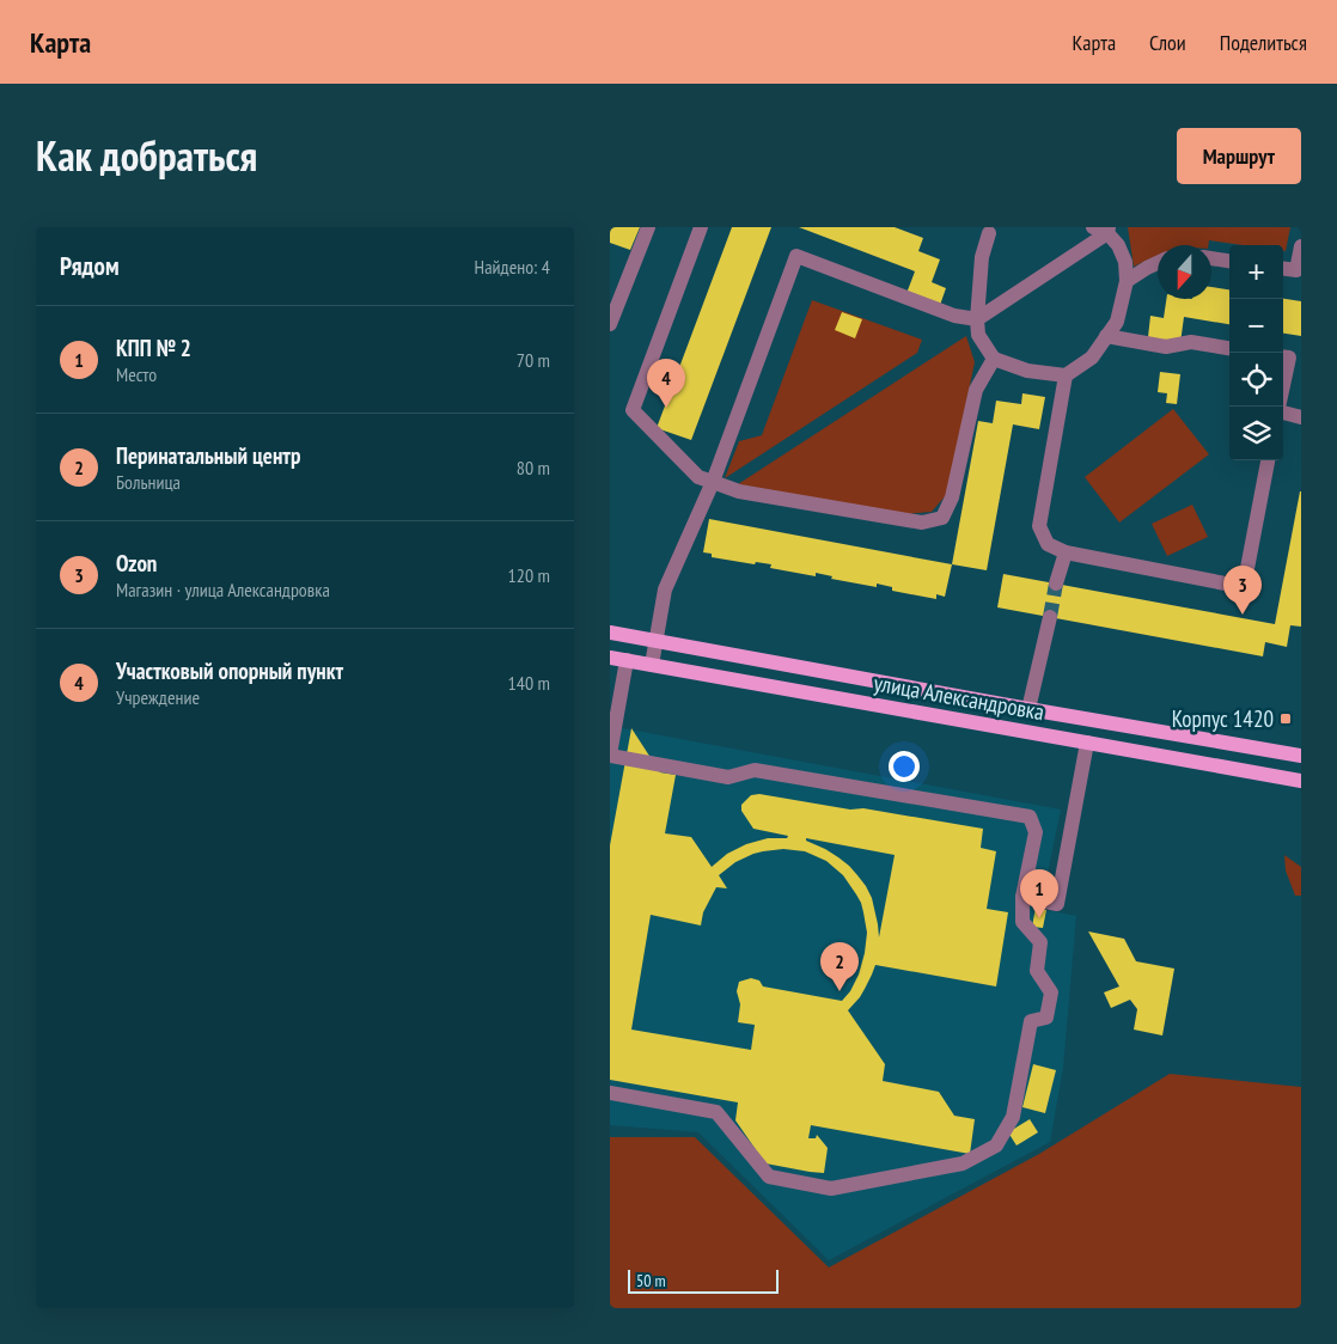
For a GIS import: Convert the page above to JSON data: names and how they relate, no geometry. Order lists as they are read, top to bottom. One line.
{"streets":{"main road":["улица Александровка"]},"places":{"transit":["Корпус 1420"]},"scale_bar":"50 m","north":"bottom","page":{"header":"Карта","nav":["Карта","Слои","Поделиться"],"title":"Как добраться","buttons":"Маршрут","heading":["Рядом","Найдено: 4"],"map_buttons":["+","−"],"list":[{"mark":"1","name":"КПП № 2","note":"Место","value":"70 m"},{"mark":"2","name":"Перинатальный центр","note":"Больница","value":"80 m"},{"mark":"3","name":"Ozon","note":"Магазин · улица Александровка","value":"120 m"},{"mark":"4","name":"Участковый опорный пункт","note":"Учреждение","value":"140 m"}],"pins":["4","3","1","2"],"scale":"50 m"}}
